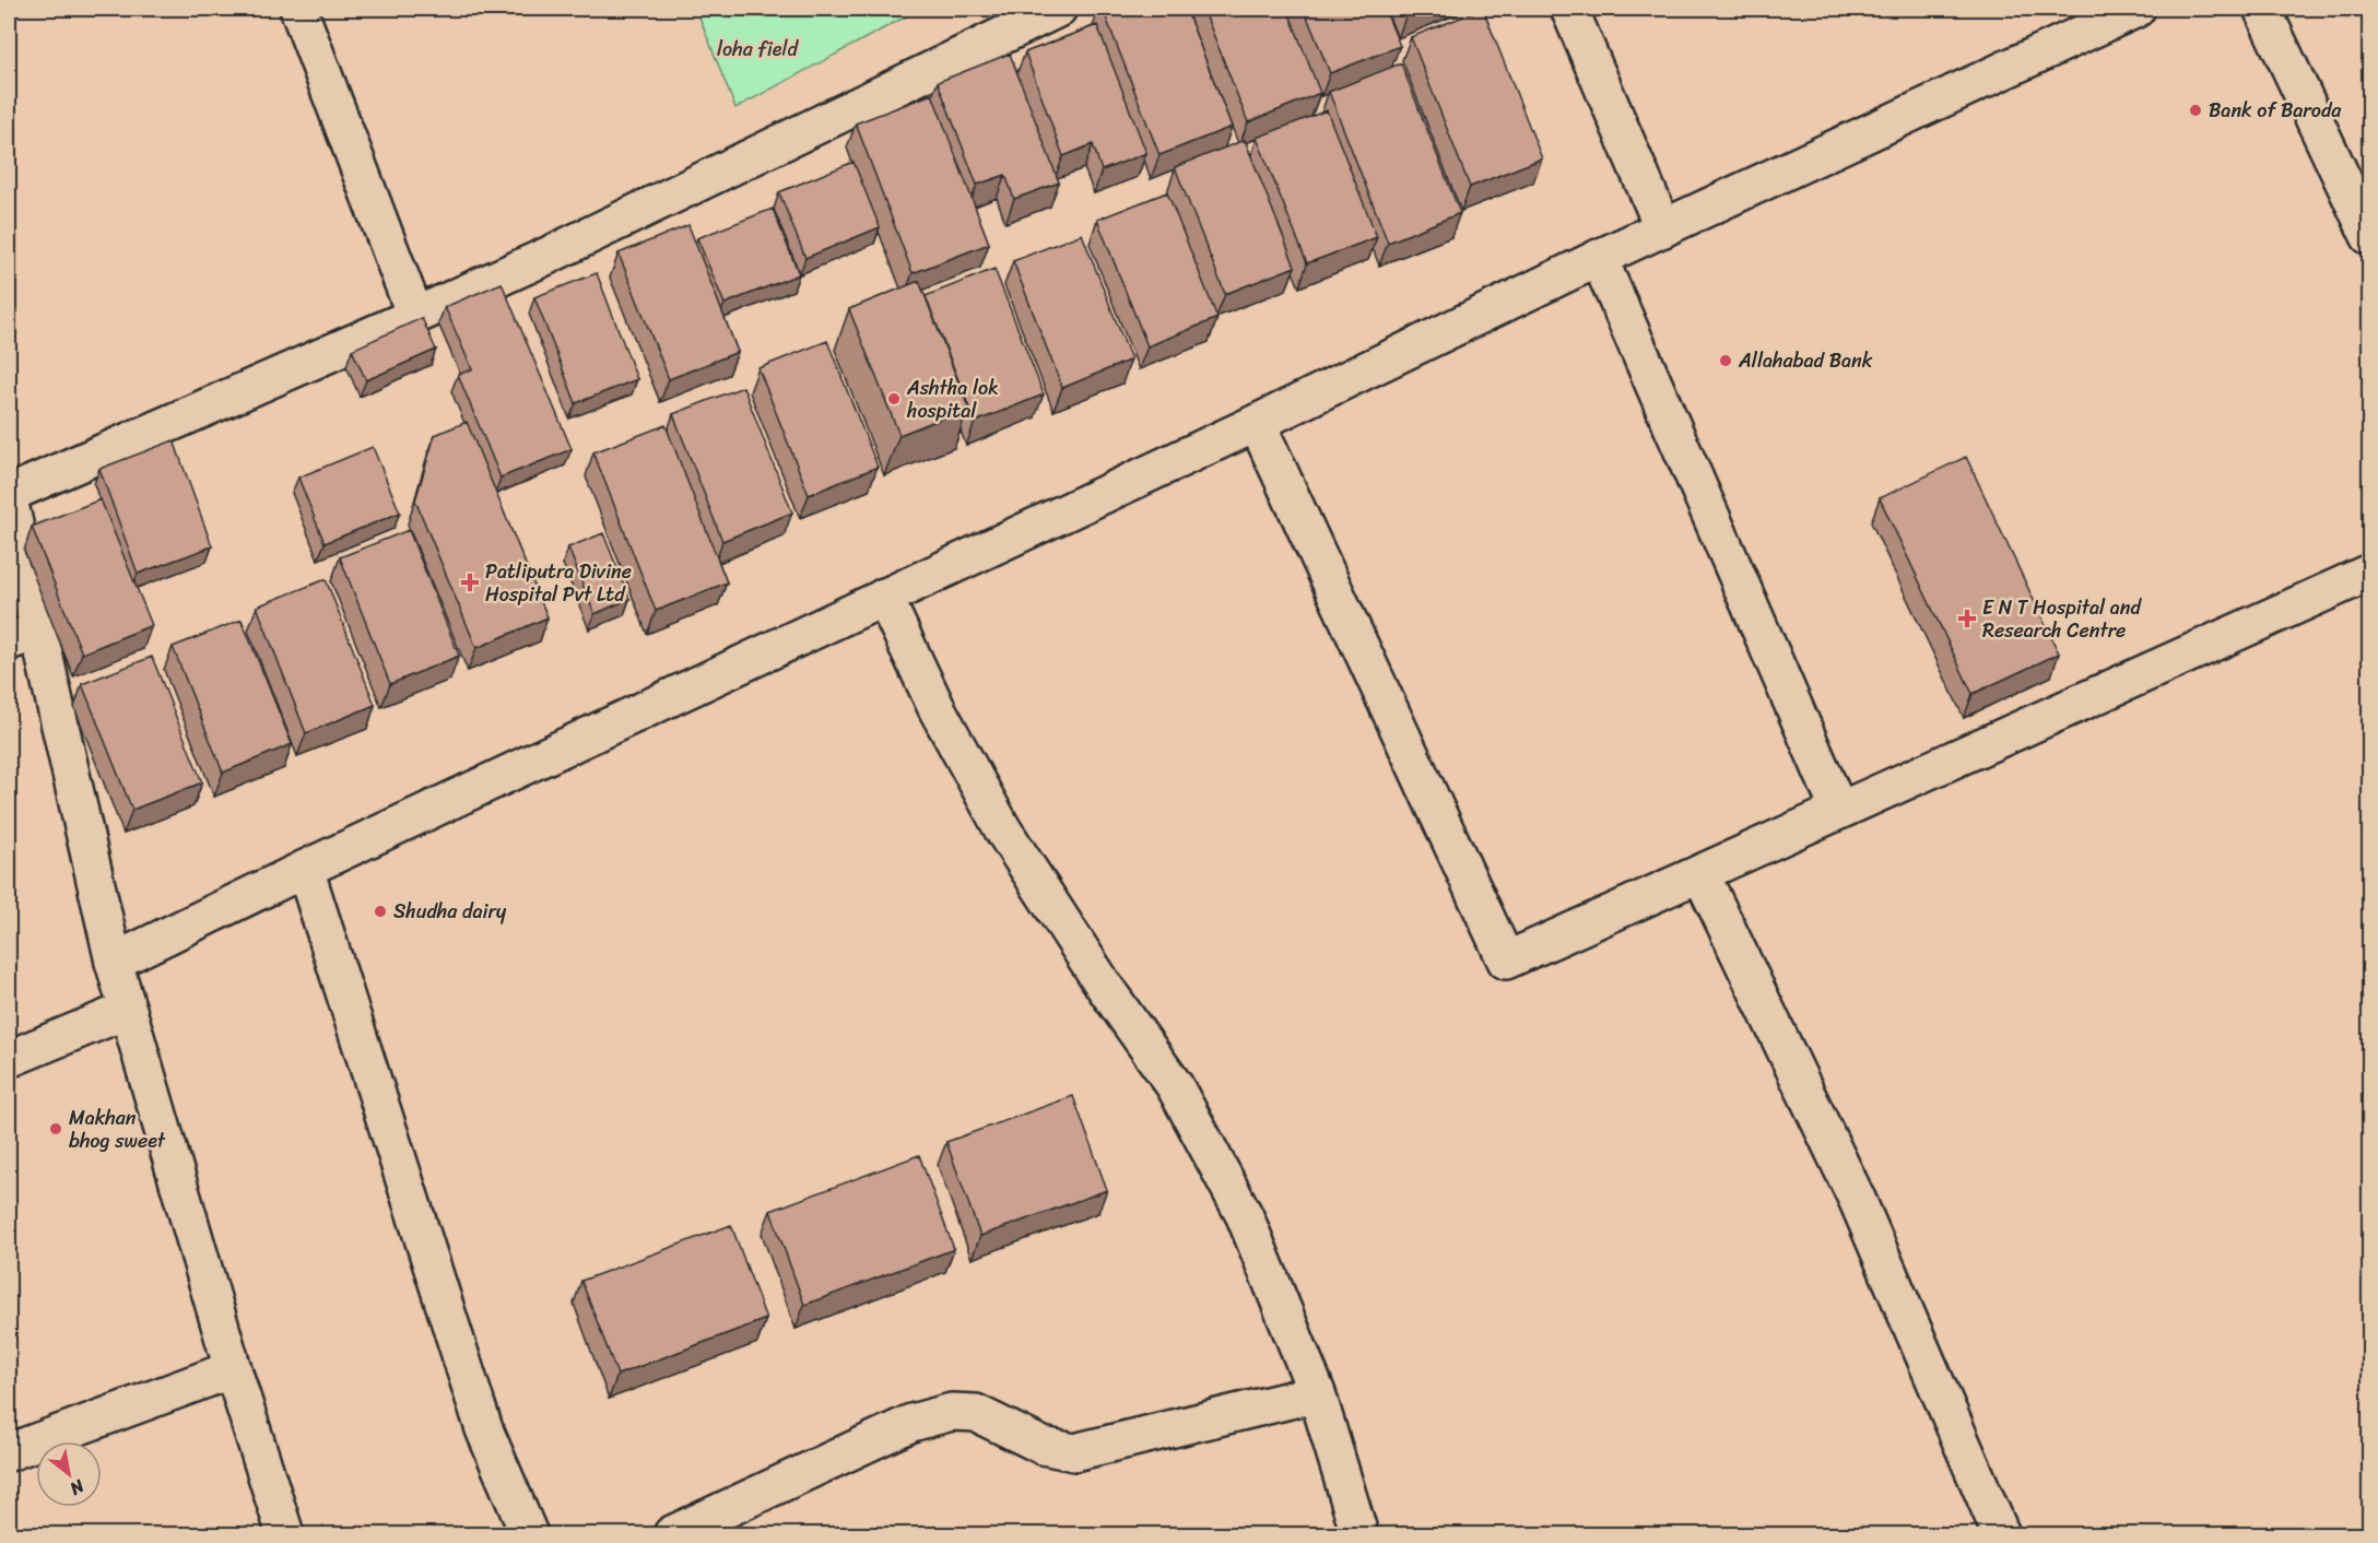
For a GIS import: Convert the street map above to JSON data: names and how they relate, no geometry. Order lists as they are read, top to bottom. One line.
{"parks":["loha field"],"places":{"other":["Bank of Baroda","Allahabad Bank","Ashtha lok hospital","Shudha dairy","Makhan bhog sweet"],"health":["Patliputra Divine Hospital Pvt Ltd","E N T Hospital and Research Centre"]},"north":"bottom right"}
